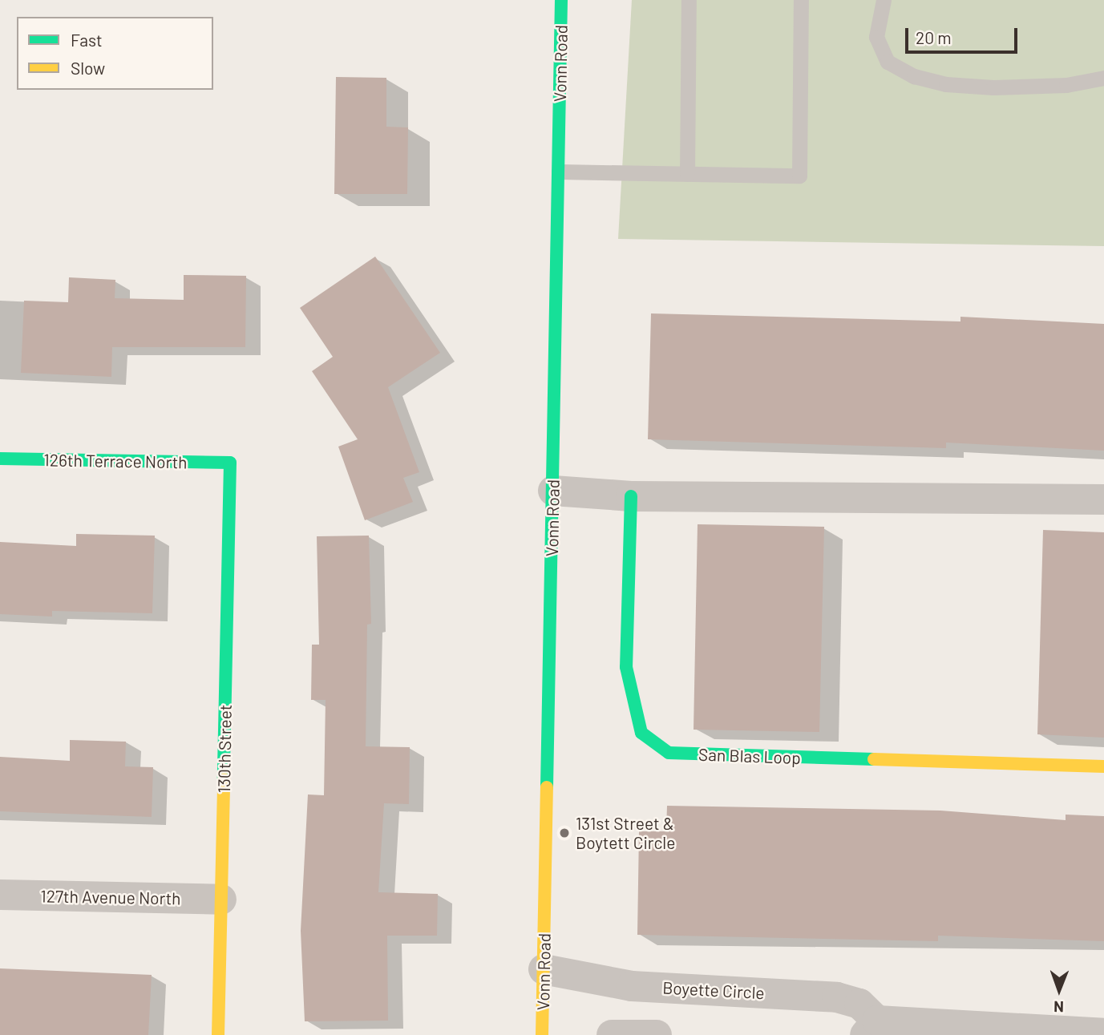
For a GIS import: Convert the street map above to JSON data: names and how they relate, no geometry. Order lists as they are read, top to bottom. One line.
{"streets":{"street":["Vonn Road","126th Terrace North","130th Street","San Blas Loop","127th Avenue North","Boyette Circle"]},"crossings":[["Vonn Road","Boyette Circle"],["126th Terrace North","130th Street"],["130th Street","127th Avenue North"]],"places":["131st Street & Boytett Circle"],"legend":["Fast","Slow"],"scale_bar":"20 m","north":"bottom"}
